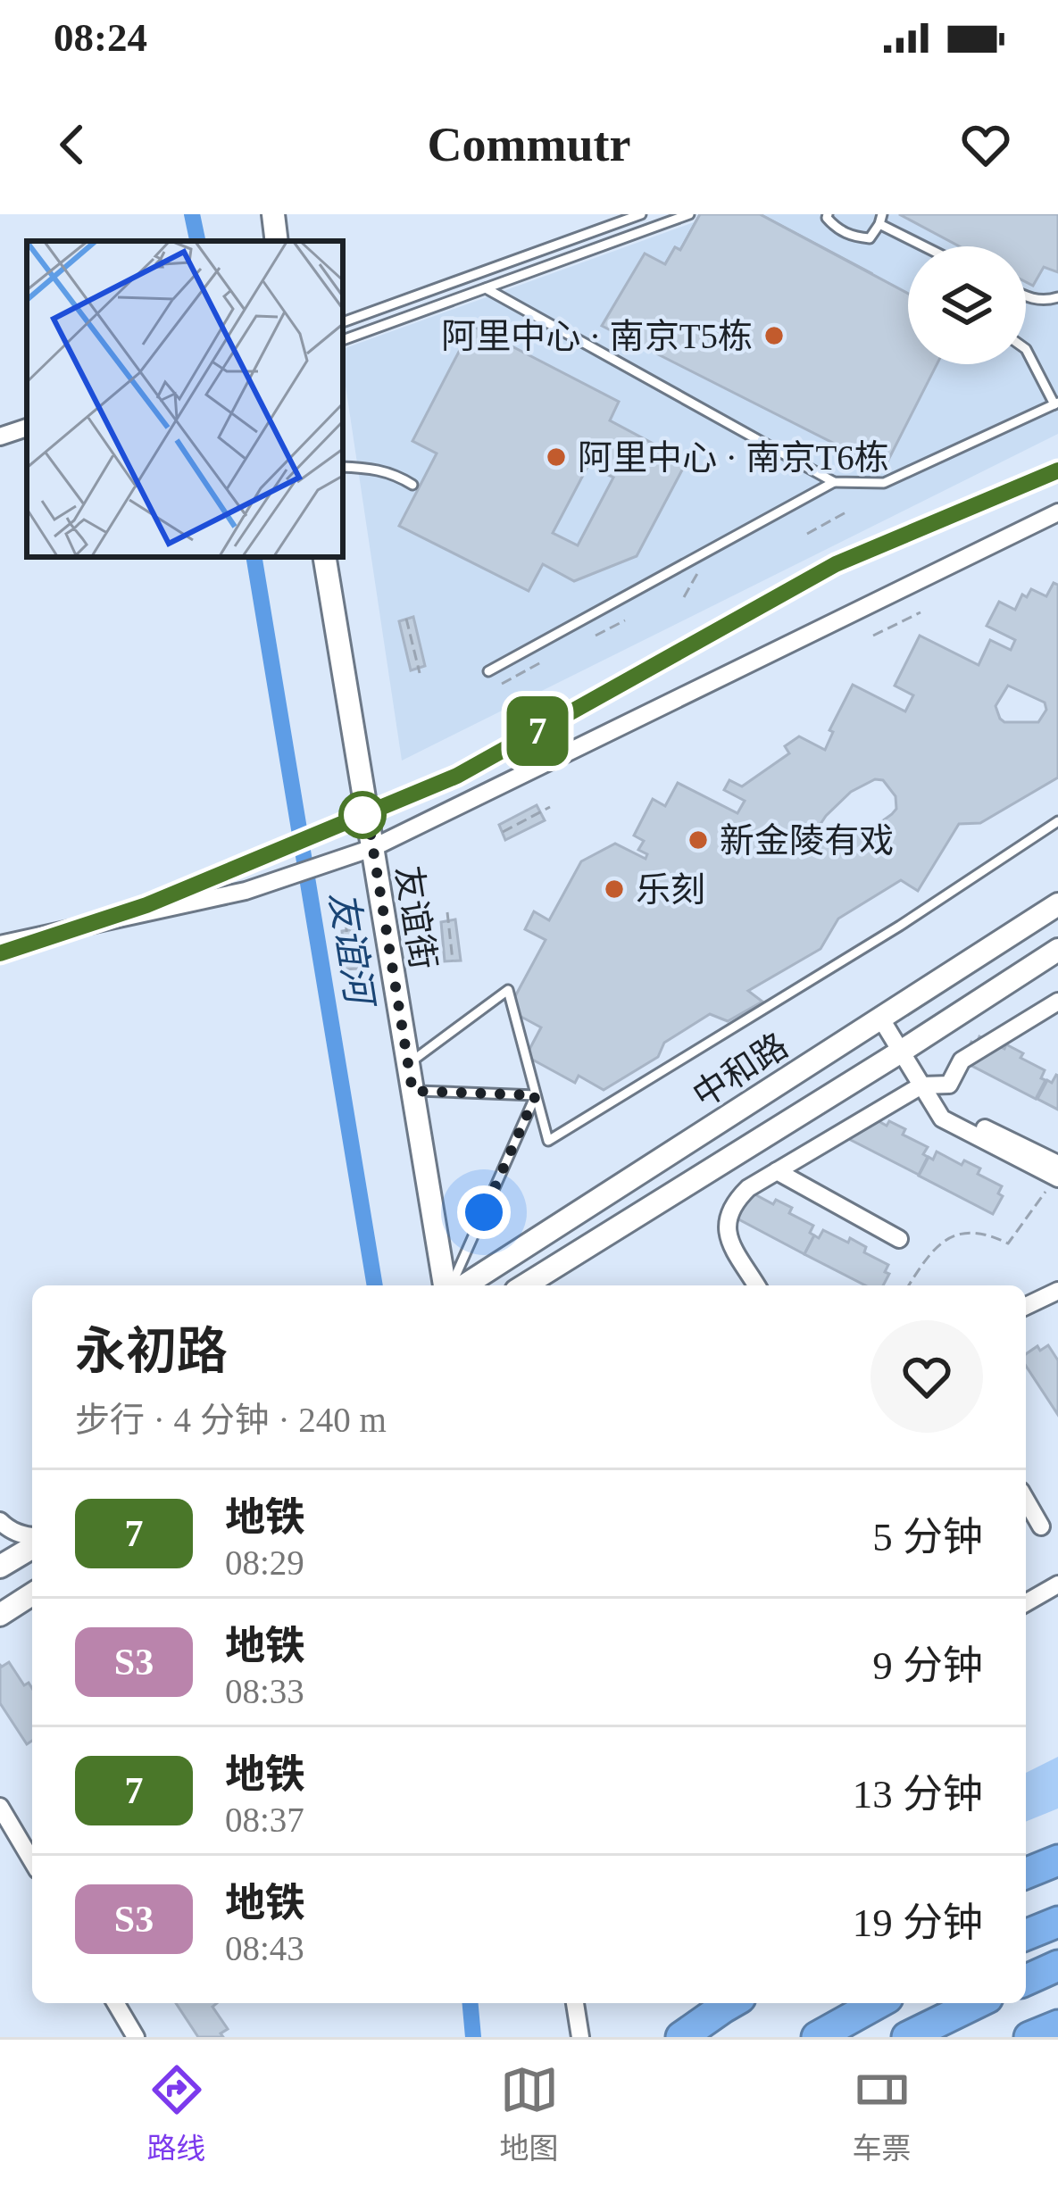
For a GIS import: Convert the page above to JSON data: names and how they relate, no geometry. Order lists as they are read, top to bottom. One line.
{"streets":{"main road":["友谊街","中和路"]},"water":["友谊河"],"places":["阿里中心 · 南京T5栋","阿里中心 · 南京T6栋","新金陵有戏","乐刻"],"lines":["metro line 7"],"page":{"status":"08:24","header":"Commutr","on_map":"7","heading":["永初路","步行 · 4 分钟 · 240 m"],"list":[{"mark":"7","name":"地铁","note":"08:29","value":"5 分钟"},{"mark":"S3","name":"地铁","note":"08:33","value":"9 分钟"},{"mark":"7","name":"地铁","note":"08:37","value":"13 分钟"},{"mark":"S3","name":"地铁","note":"08:43","value":"19 分钟"}],"tabs":["路线","地图","车票"]}}
